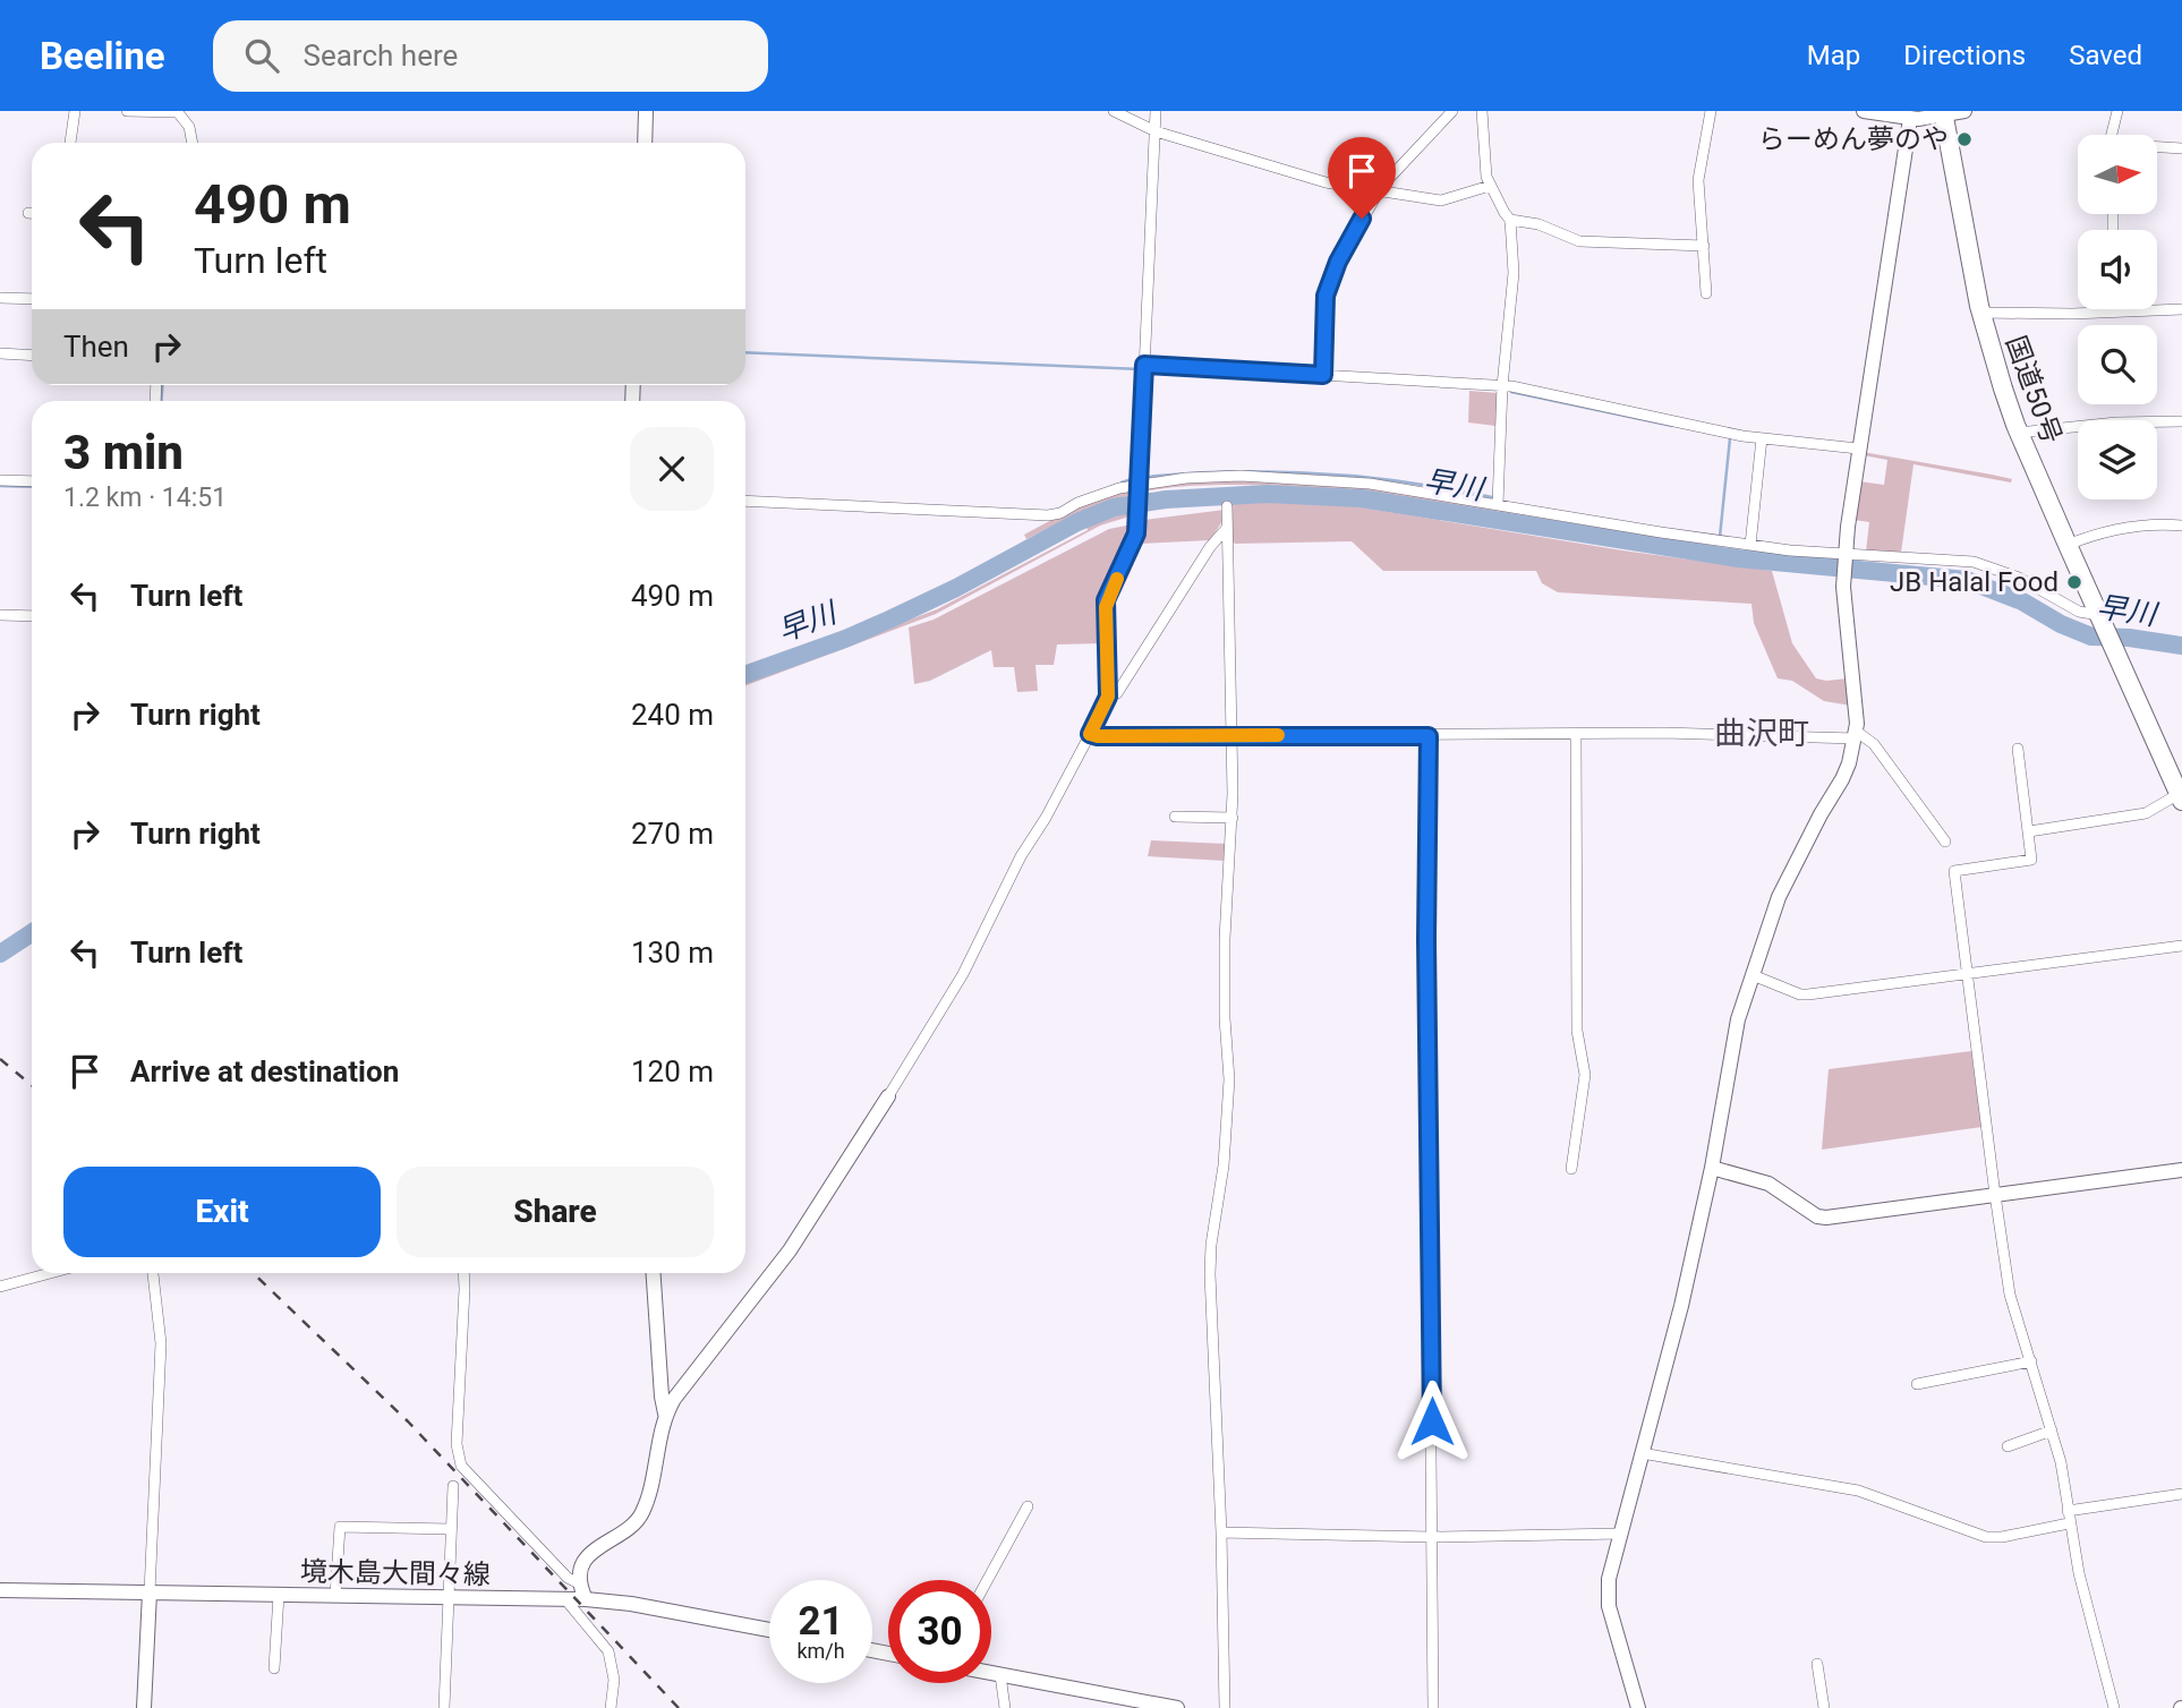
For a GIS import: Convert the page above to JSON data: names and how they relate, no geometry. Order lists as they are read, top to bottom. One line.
{"streets":{"highway":["国道50号"],"street":["境木島大間々線"]},"districts":["曲沢町"],"water":["早川"],"places":["らーめん夢のや","JB Halal Food"],"north":"right","page":{"header":"Beeline","search":"Search here","nav":["Map","Directions","Saved"],"turn":["490 m","Turn left"],"then":"Then","heading":["3 min","1.2 km · 14:51"],"list":[{"name":"Turn left","value":"490 m"},{"name":"Turn right","value":"240 m"},{"name":"Turn right","value":"270 m"},{"name":"Turn left","value":"130 m"},{"name":"Arrive at destination","value":"120 m"}],"buttons":["Exit","Share"],"speed":"21 km/h","limit":"30"}}
